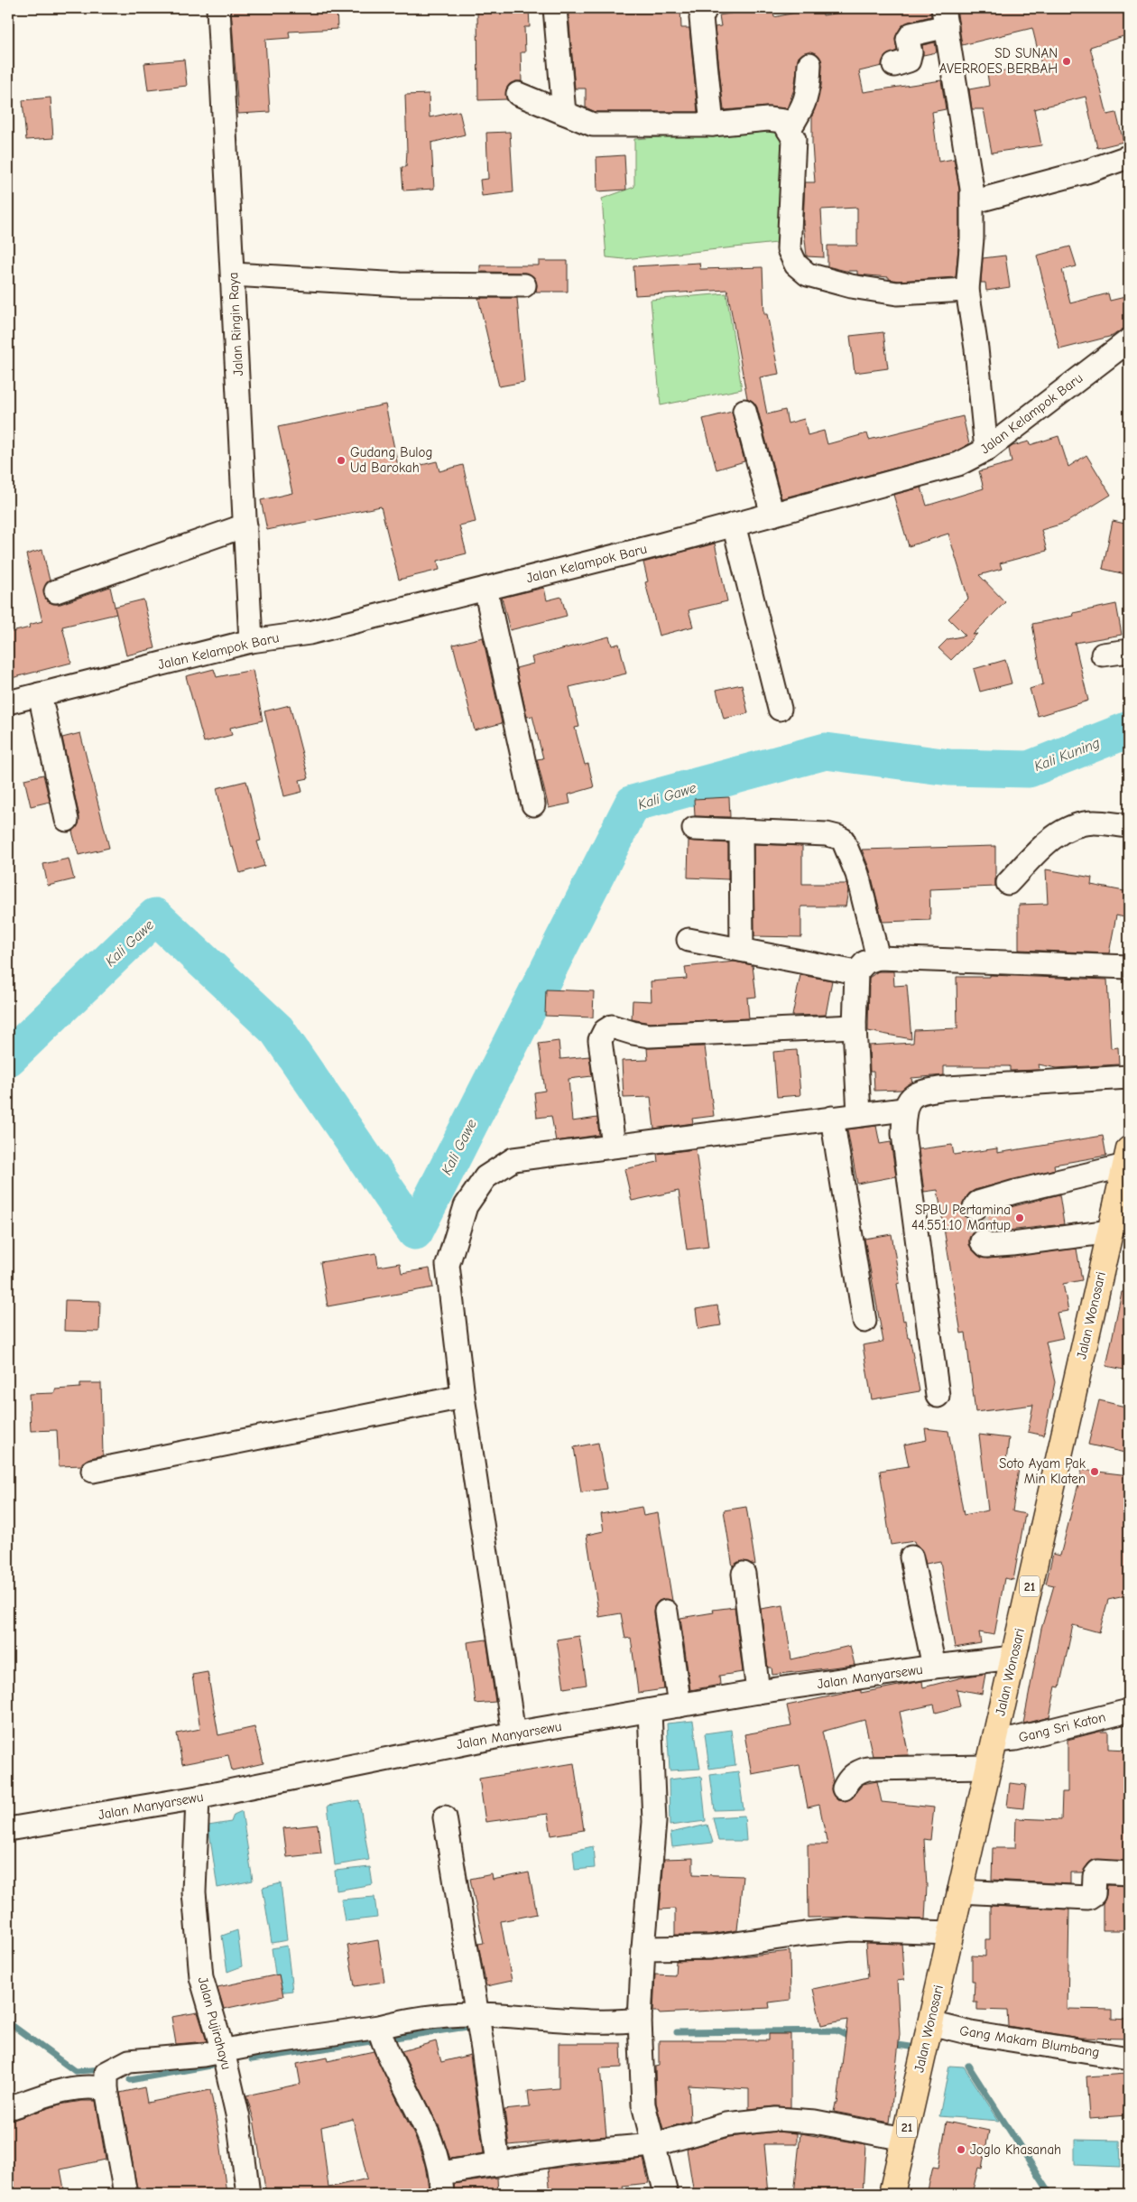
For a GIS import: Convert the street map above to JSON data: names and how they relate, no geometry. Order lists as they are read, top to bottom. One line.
{"streets":{"highway":["Jalan Wonosari","21"],"street":["Jalan Ringin Raya","Jalan Kelampok Baru","Jalan Manyarsewu","Gang Sri Katon","Jalan Pujirahayu","Gang Makam Blumbang"]},"crossings":[["Jalan Ringin Raya","Jalan Kelampok Baru"],["Jalan Wonosari","Jalan Manyarsewu"],["Jalan Wonosari","Gang Sri Katon"],["Jalan Wonosari","Gang Makam Blumbang"],["Jalan Manyarsewu","Jalan Pujirahayu"]],"water":["Kali Kuning","Kali Gawe"],"places":["SD SUNAN AVERROES BERBAH","Gudang Bulog Ud Barokah","SPBU Pertamina 44.551.10 Mantup","Soto Ayam Pak Min Klaten","Joglo Khasanah"]}
